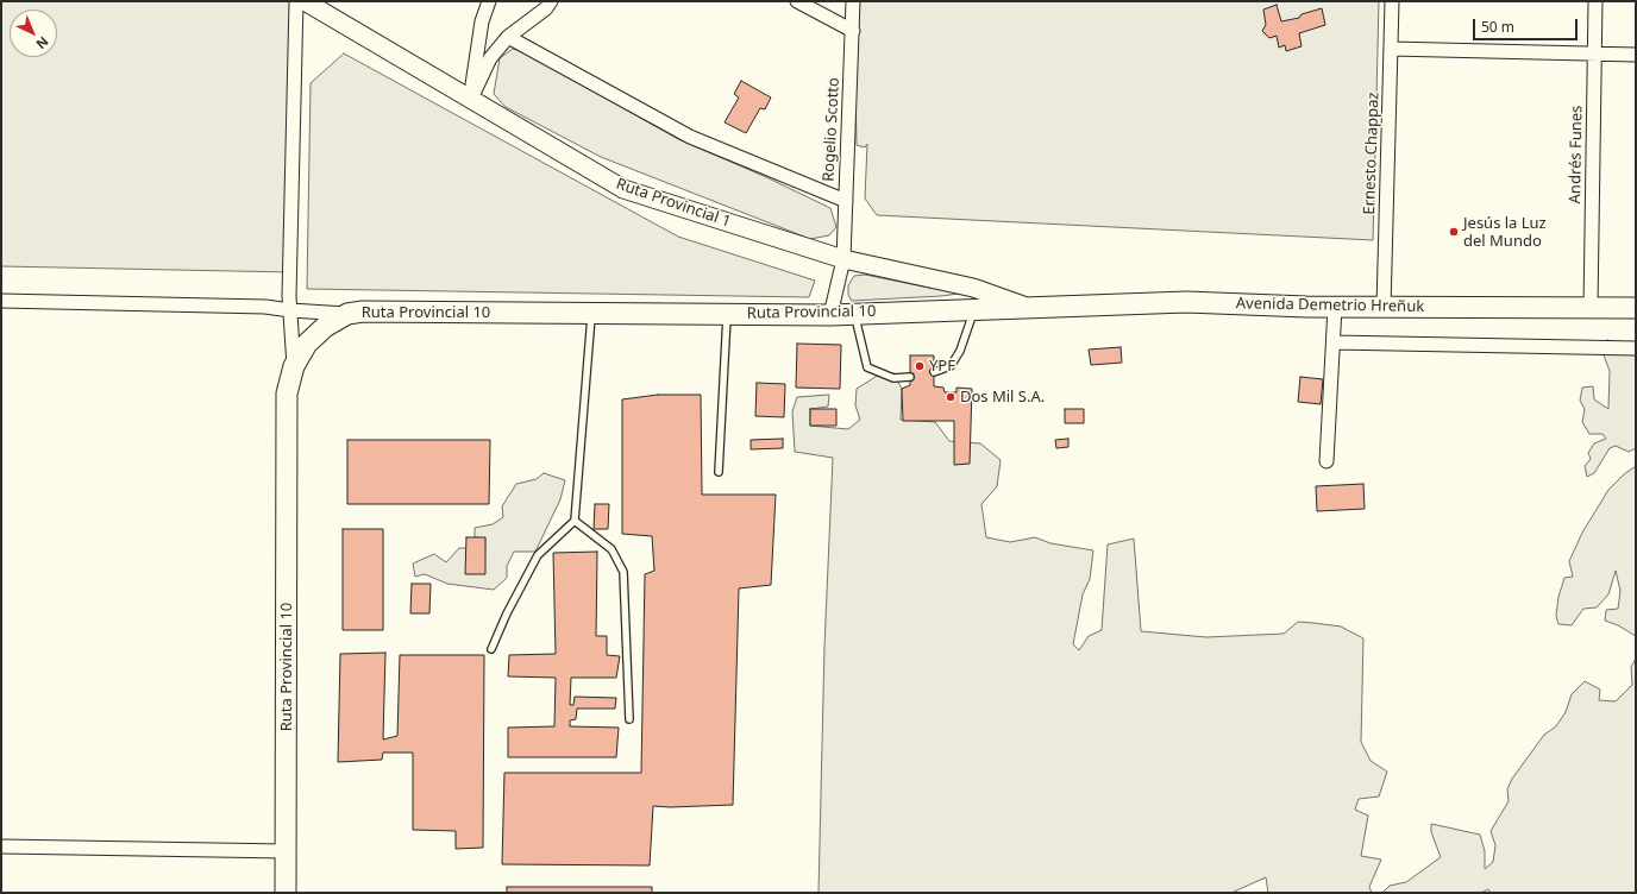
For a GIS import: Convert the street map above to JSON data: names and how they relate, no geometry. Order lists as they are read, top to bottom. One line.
{"streets":{"main road":["Ruta Provincial 1","Avenida Demetrio Hreñuk","Ruta Provincial 10"],"street":["Rogelio Scotto","Ernesto Chappaz","Andrés Funes"]},"crossings":[["Rogelio Scotto","Ruta Provincial 1"],["Rogelio Scotto","Ruta Provincial 10"],["Ernesto Chappaz","Avenida Demetrio Hreñuk"],["Andrés Funes","Avenida Demetrio Hreñuk"],["Ruta Provincial 1","Avenida Demetrio Hreñuk"],["Ruta Provincial 1","Ruta Provincial 10"],["Avenida Demetrio Hreñuk","Ruta Provincial 10"]],"places":["Jesús la Luz del Mundo","YPF","Dos Mil S.A."],"scale_bar":"50 m","north":"bottom right"}
